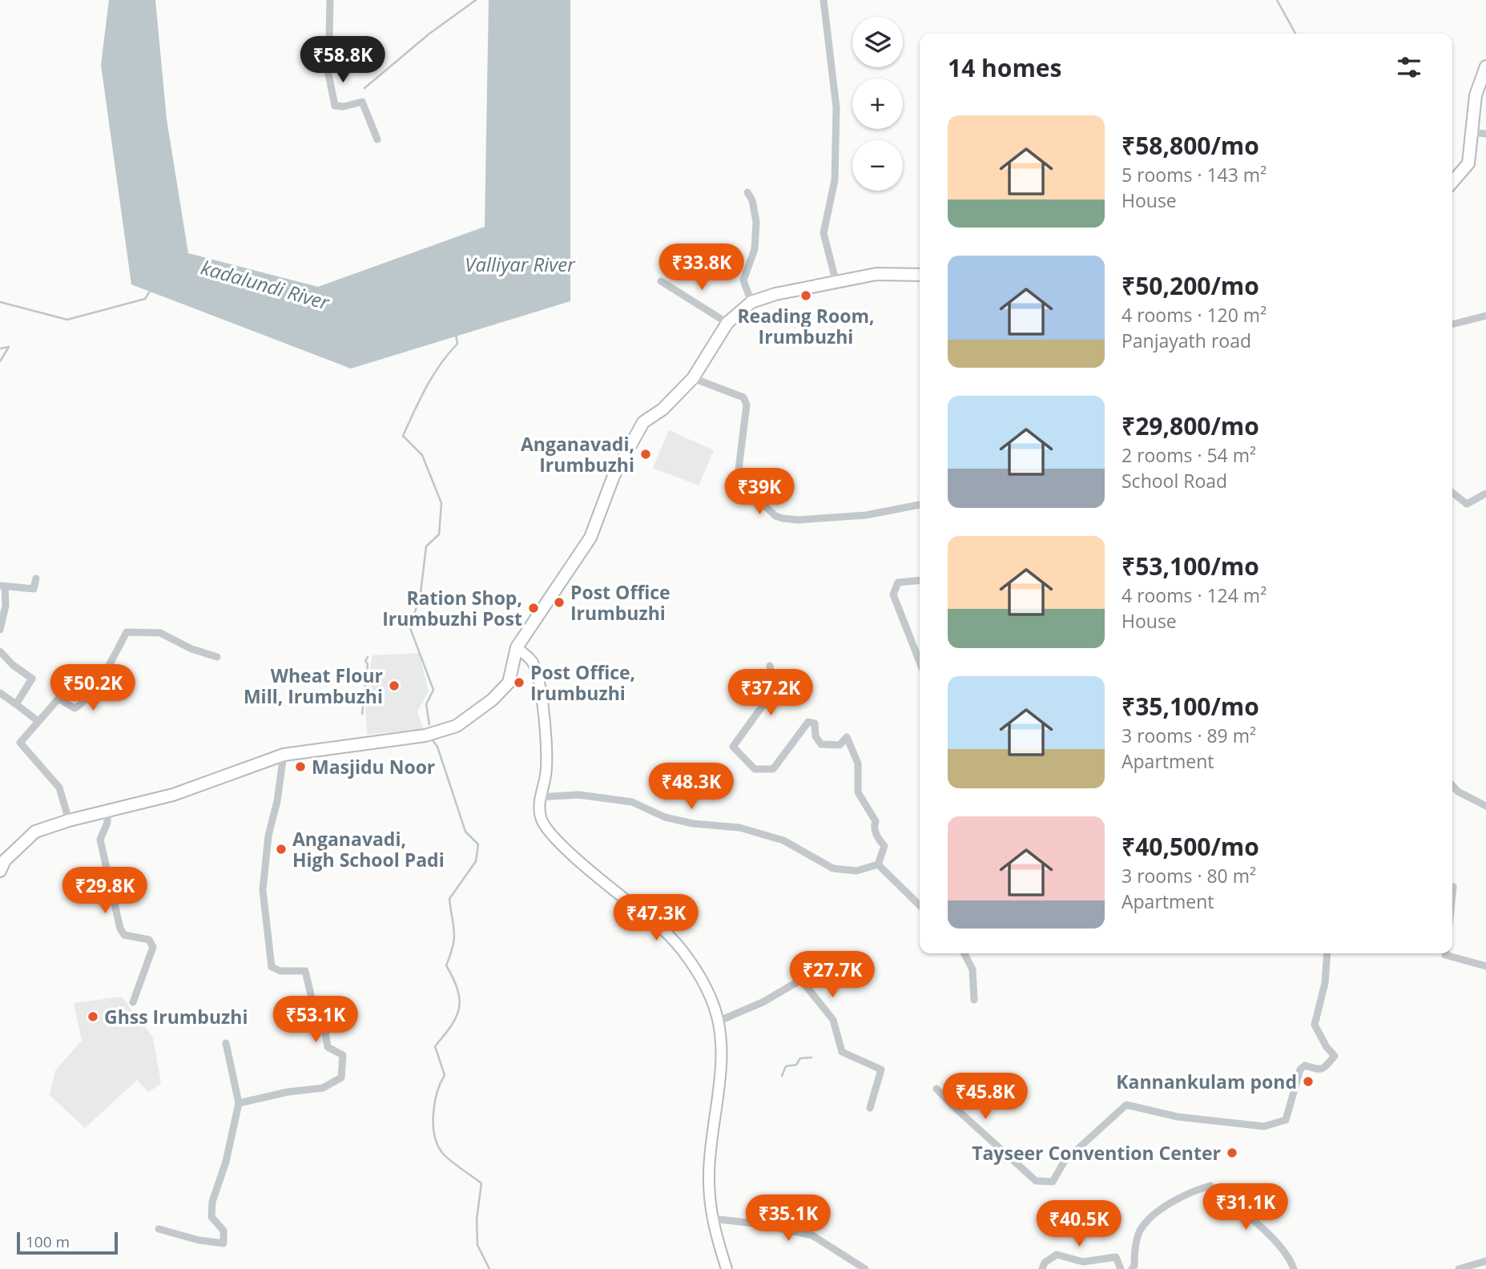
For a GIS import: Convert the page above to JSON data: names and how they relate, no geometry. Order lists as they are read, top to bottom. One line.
{"water":["Valliyar River","kadalundi River"],"places":["Reading Room, Irumbuzhi","Anganavadi, Irumbuzhi","Post Office Irumbuzhi","Ration Shop, Irumbuzhi Post","Post Office, Irumbuzhi","Wheat Flour Mill, Irumbuzhi","Masjidu Noor","Anganavadi, High School Padi","Ghss Irumbuzhi","Kannankulam pond","Tayseer Convention Center"],"scale_bar":"100 m","page":{"map_buttons":["+","−"],"heading":"14 homes","price":["₹58.8K","₹33.8K","₹39K","₹50.2K","₹37.2K","₹48.3K","₹29.8K","₹47.3K","₹27.7K","₹53.1K","₹45.8K","₹31.1K","₹35.1K","₹40.5K"],"list":[{"name":"₹58,800/mo","note":"5 rooms · 143 m² · House"},{"name":"₹50,200/mo","note":"4 rooms · 120 m² · Panjayath road"},{"name":"₹29,800/mo","note":"2 rooms · 54 m² · School Road"},{"name":"₹53,100/mo","note":"4 rooms · 124 m² · House"},{"name":"₹35,100/mo","note":"3 rooms · 89 m² · Apartment"},{"name":"₹40,500/mo","note":"3 rooms · 80 m² · Apartment"}],"scale":"100 m"}}
